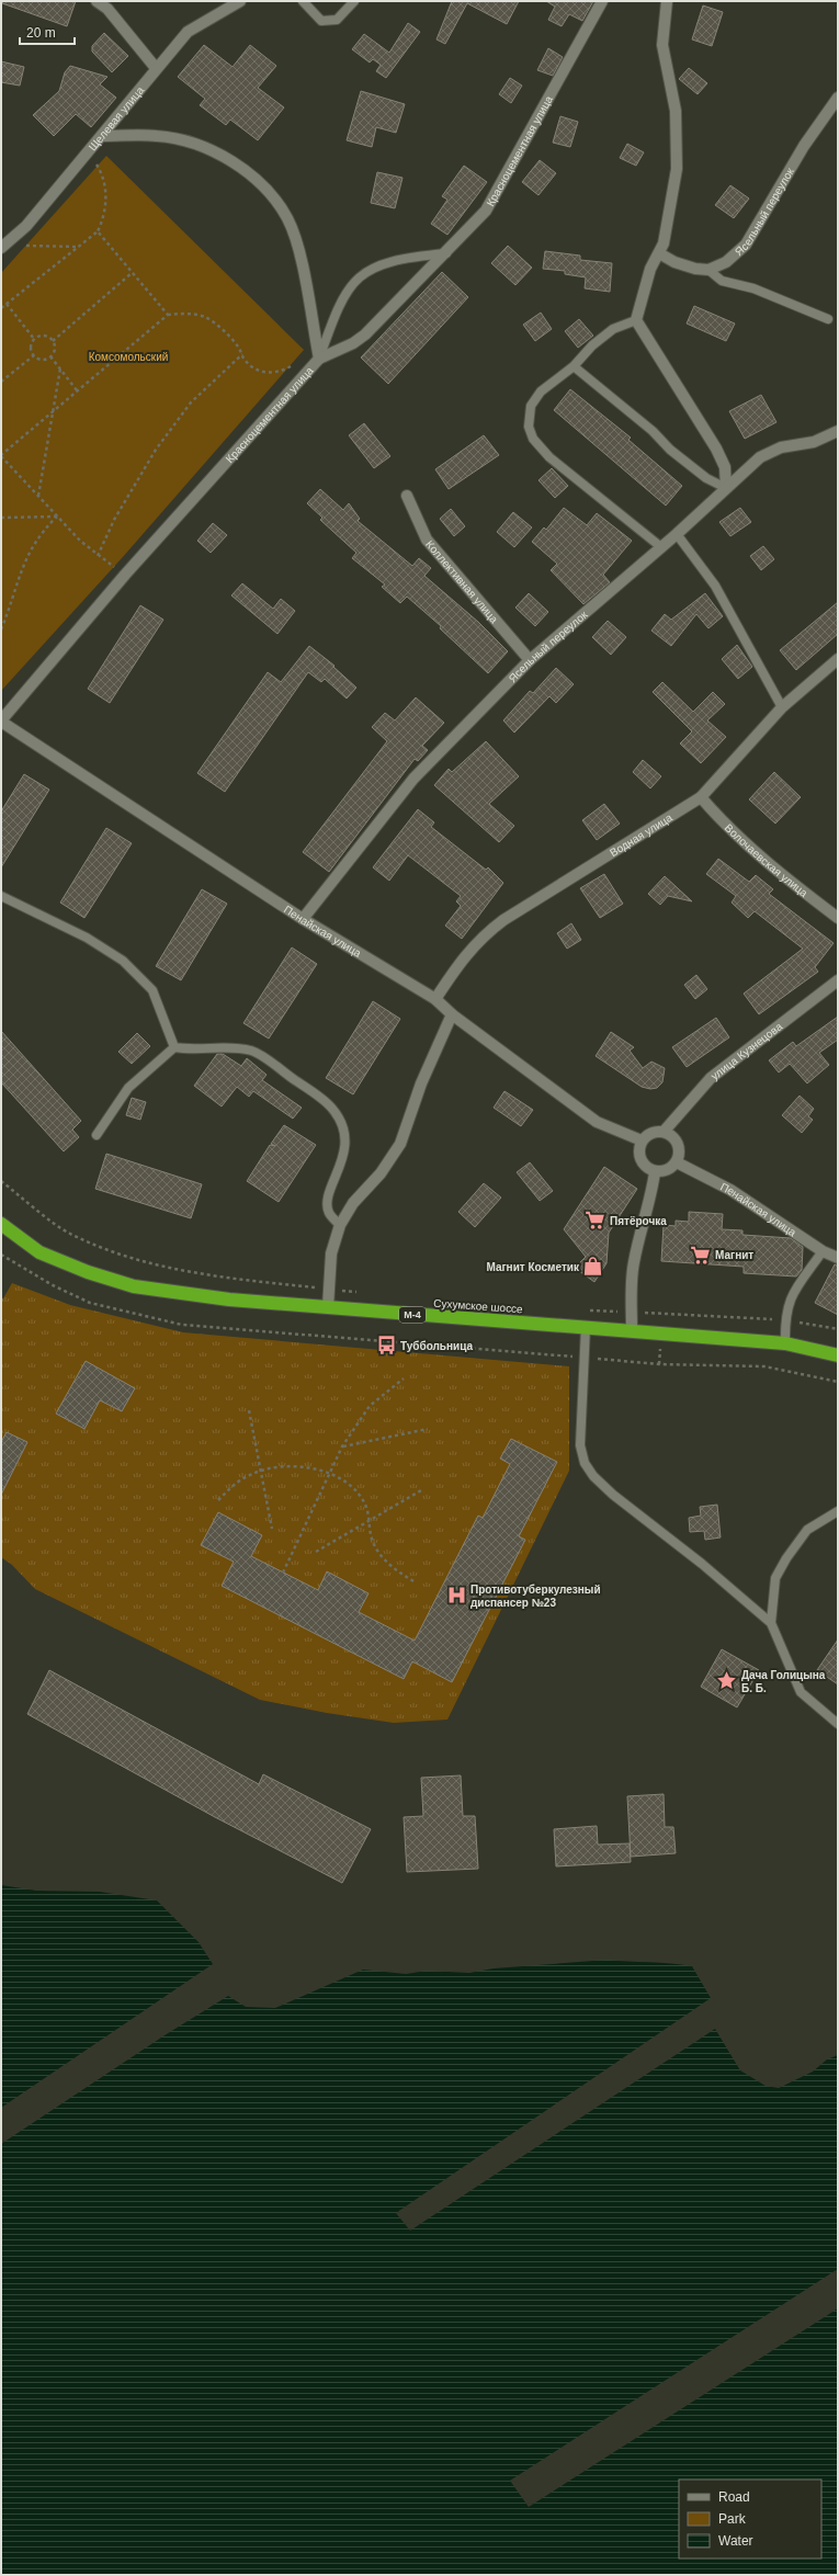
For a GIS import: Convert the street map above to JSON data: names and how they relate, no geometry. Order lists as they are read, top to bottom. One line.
{"streets":{"highway":["Сухумское шоссе","М-4"],"street":["Щелевая улица","Красноцементная улица","Ясельный переулок","Коллективная улица","Водная улица","Волочаевская улица","Пенайская улица","улица Кузнецова"]},"crossings":[["Красноцементная улица","Пенайская улица"],["Ясельный переулок","Коллективная улица"],["Ясельный переулок","Пенайская улица"],["Водная улица","Волочаевская улица"],["Водная улица","Пенайская улица"],["Пенайская улица","улица Кузнецова"]],"parks":["Комсомольский"],"places":{"supermarket":["Пятёрочка","Магнит"],"shop":["Магнит Косметик"],"bus stop":["Туббольница"],"hospital":["Противотуберкулезный диспансер №23"],"place":["Дача Голицына Б. Б."]},"legend":["Road","Park","Water"],"scale_bar":"20 m"}
